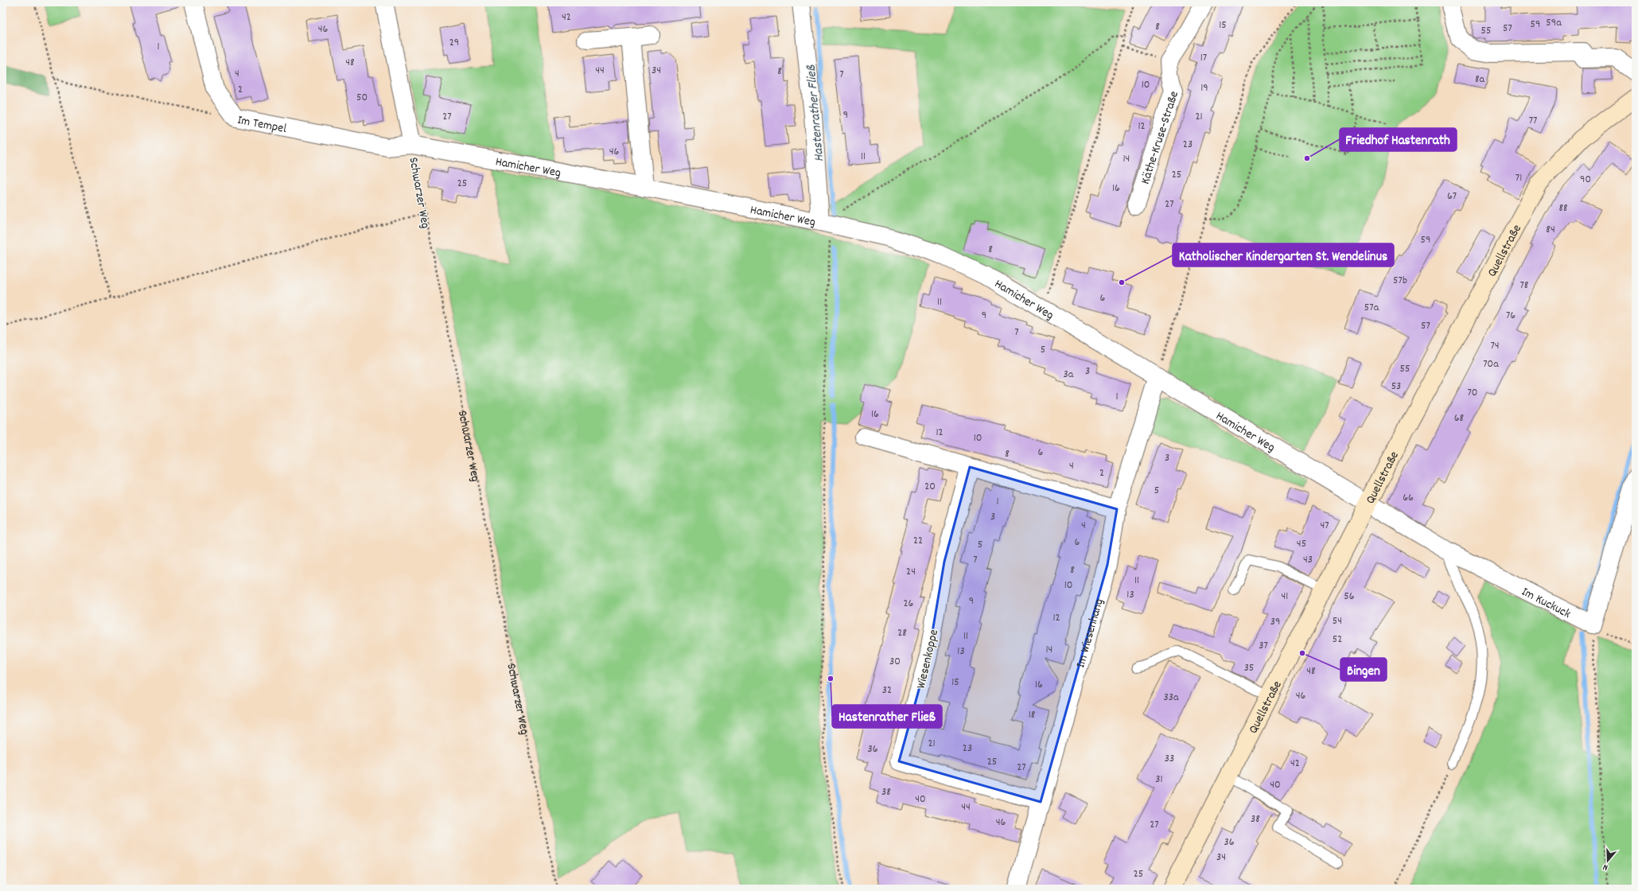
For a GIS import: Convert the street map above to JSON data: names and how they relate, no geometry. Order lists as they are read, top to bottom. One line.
{"streets":{"main road":["Quellstraße"],"street":["Im Tempel","Käthe-Kruse-Straße","Hamicher Weg","Schwarzer Weg","Im Kuckuck","Im Wiesenhang","Wiesenkoppe"]},"crossings":[["Im Tempel","Hamicher Weg"],["Im Tempel","Schwarzer Weg"],["Hamicher Weg","Schwarzer Weg"],["Hamicher Weg","Quellstraße"],["Hamicher Weg","Im Kuckuck"],["Hamicher Weg","Im Wiesenhang"],["Quellstraße","Im Kuckuck"],["Im Wiesenhang","Wiesenkoppe"]],"water":["Hastenrather Fließ"],"places":["Friedhof Hastenrath","Katholischer Kindergarten St. Wendelinus","Bingen","Hastenrather Fließ"],"house_numbers":["42","59a","59","15","8","57","46","55","29","1","17","48","44","34","8","4","7","8a","10","19","2","50","9","27","21","77","12","23","46","11","14","25","71","90","25","16","67","27","88","84","59","8","57b","78","6","11","57a","9","76","57","7","74","5","70a","55","3","3a","53","70","1","16","68","12","10","6","8","3","4","2","20","5","66","1","3","4","47","22","6","45","5","7","43","8","24","11","10","13","41","56","9","26","12","54","39","28","11","52","37","14","13","30","35","48","15","16","32","46","33a","18","21","23","36","33","25","42","27","31","40","38","40","44","38","46","27","36","34","25"],"north":"bottom"}
